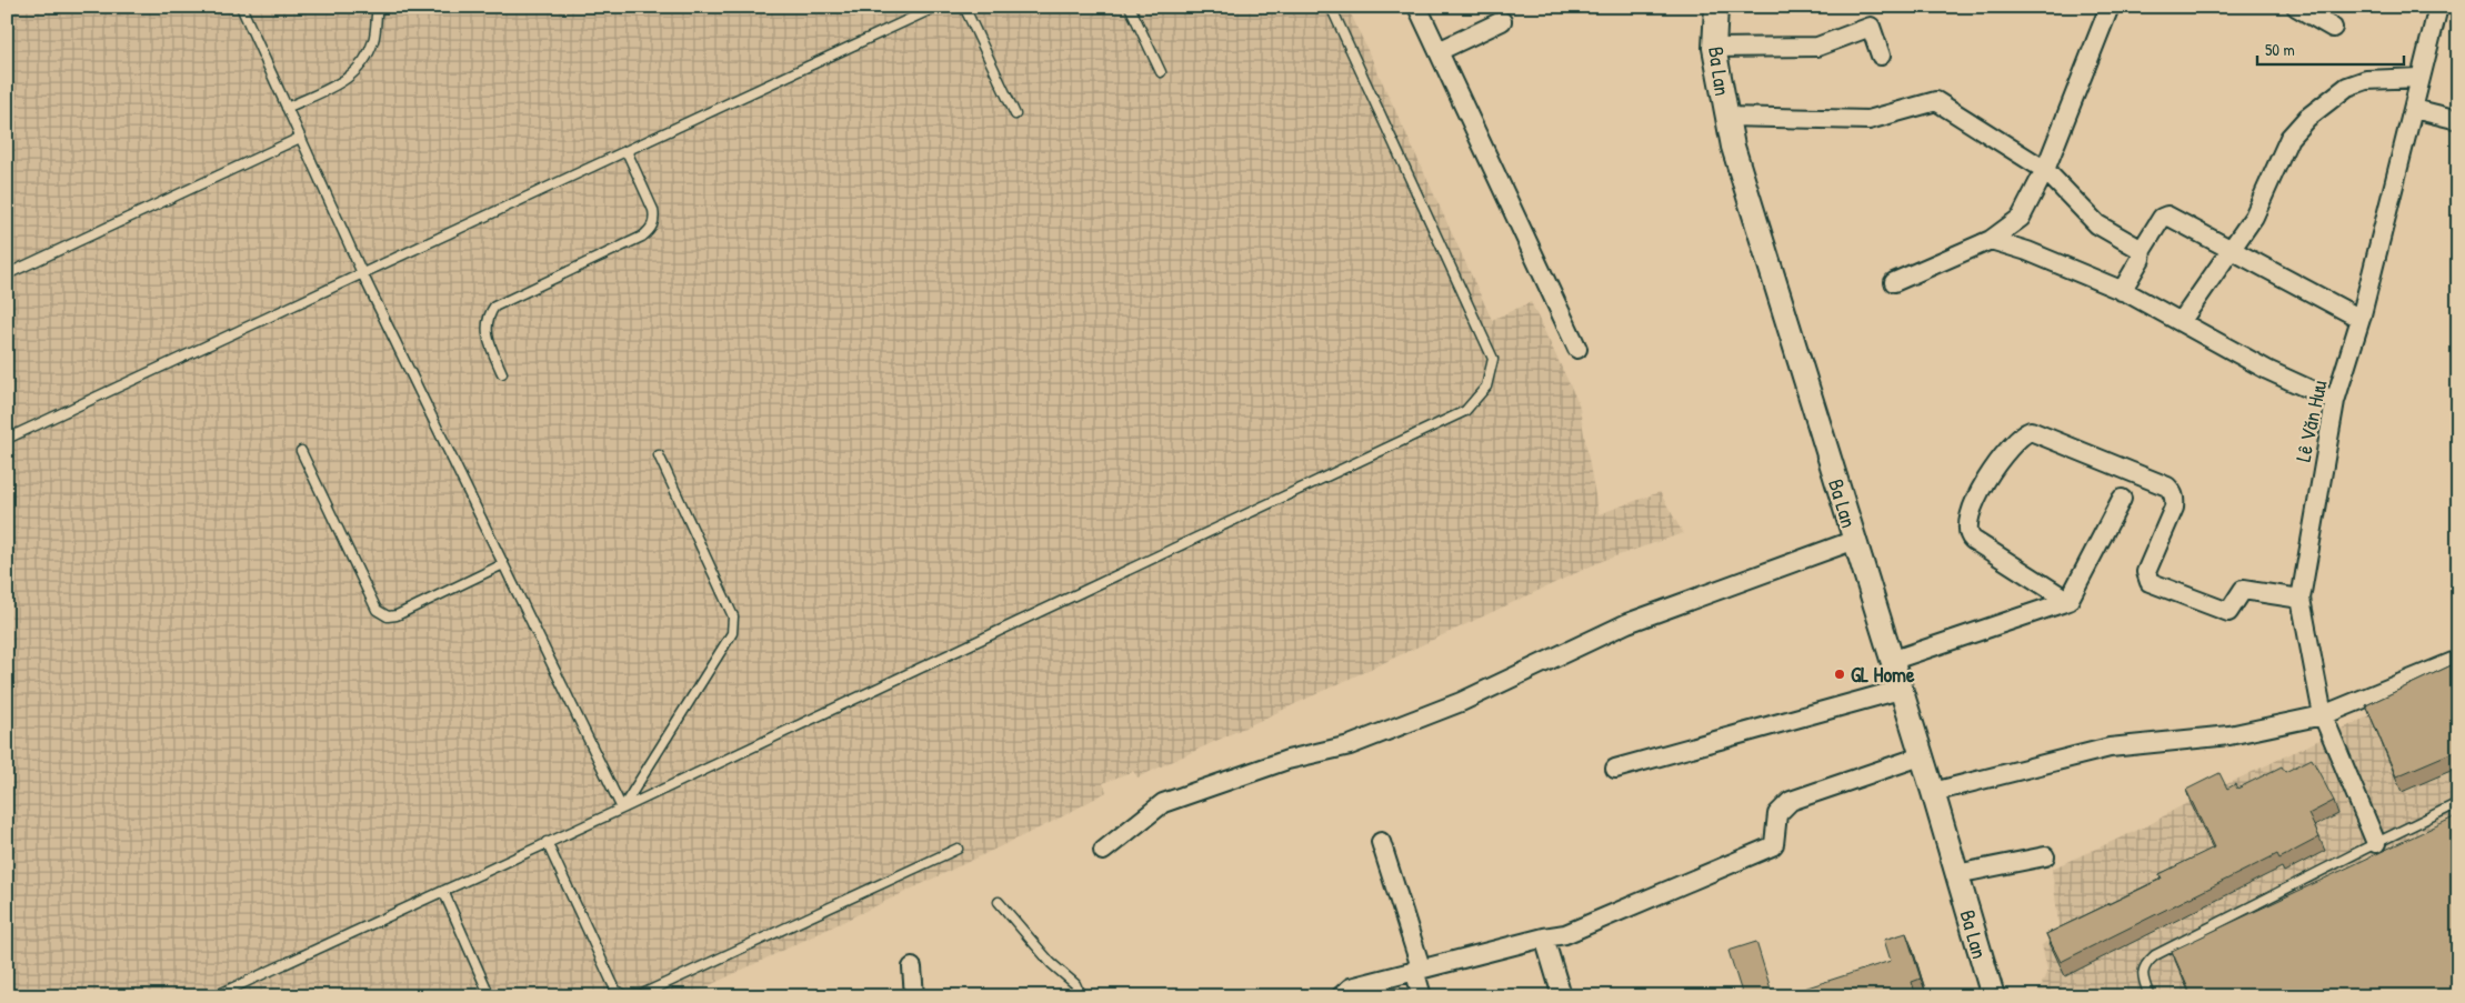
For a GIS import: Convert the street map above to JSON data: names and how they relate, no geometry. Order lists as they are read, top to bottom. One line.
{"streets":{"street":["Ba Lan","Lê Văn Hưu"]},"places":["GL Home"],"scale_bar":"50 m"}
